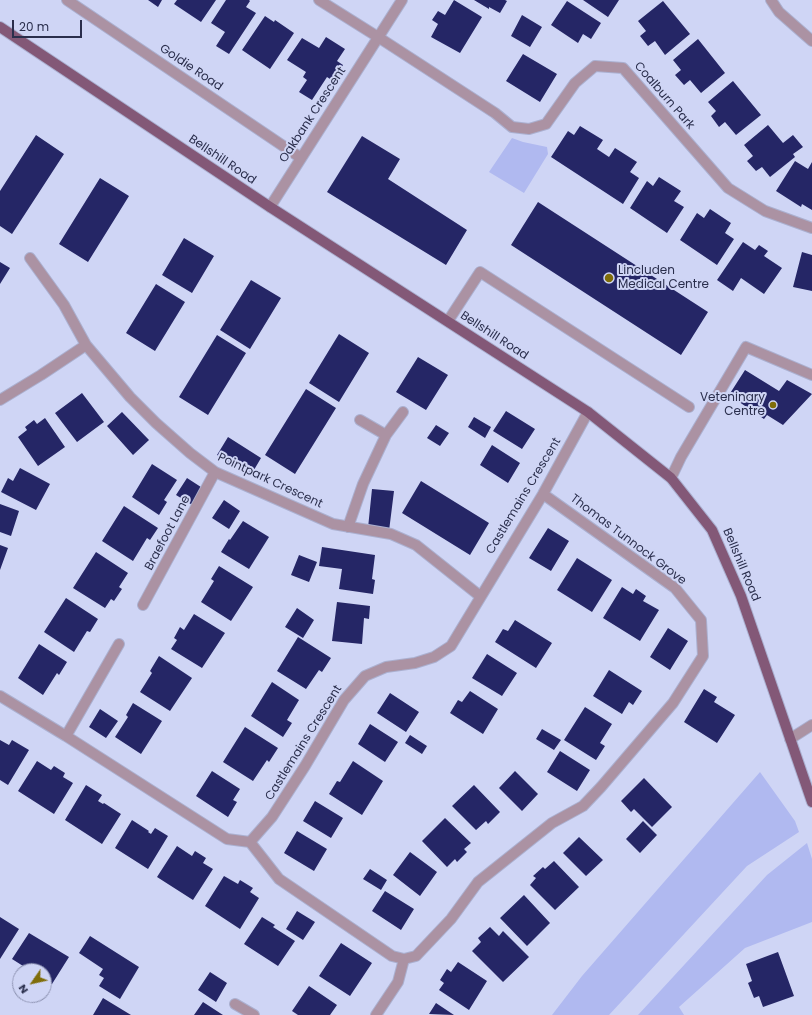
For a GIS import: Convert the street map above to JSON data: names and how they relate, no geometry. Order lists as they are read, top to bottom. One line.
{"streets":{"main road":["Bellshill Road"],"street":["Goldie Road","Coalburn Park","Oakbank Crescent","Pointpark Crescent","Castlemains Crescent","Braefoot Lane","Thomas Tunnock Grove"]},"crossings":[["Goldie Road","Oakbank Crescent"],["Coalburn Park","Oakbank Crescent"],["Oakbank Crescent","Bellshill Road"],["Bellshill Road","Castlemains Crescent"],["Pointpark Crescent","Castlemains Crescent"],["Pointpark Crescent","Braefoot Lane"],["Castlemains Crescent","Thomas Tunnock Grove"]],"places":["Lincluden Medical Centre","Veteninary Centre"],"scale_bar":"20 m","north":"bottom left"}
